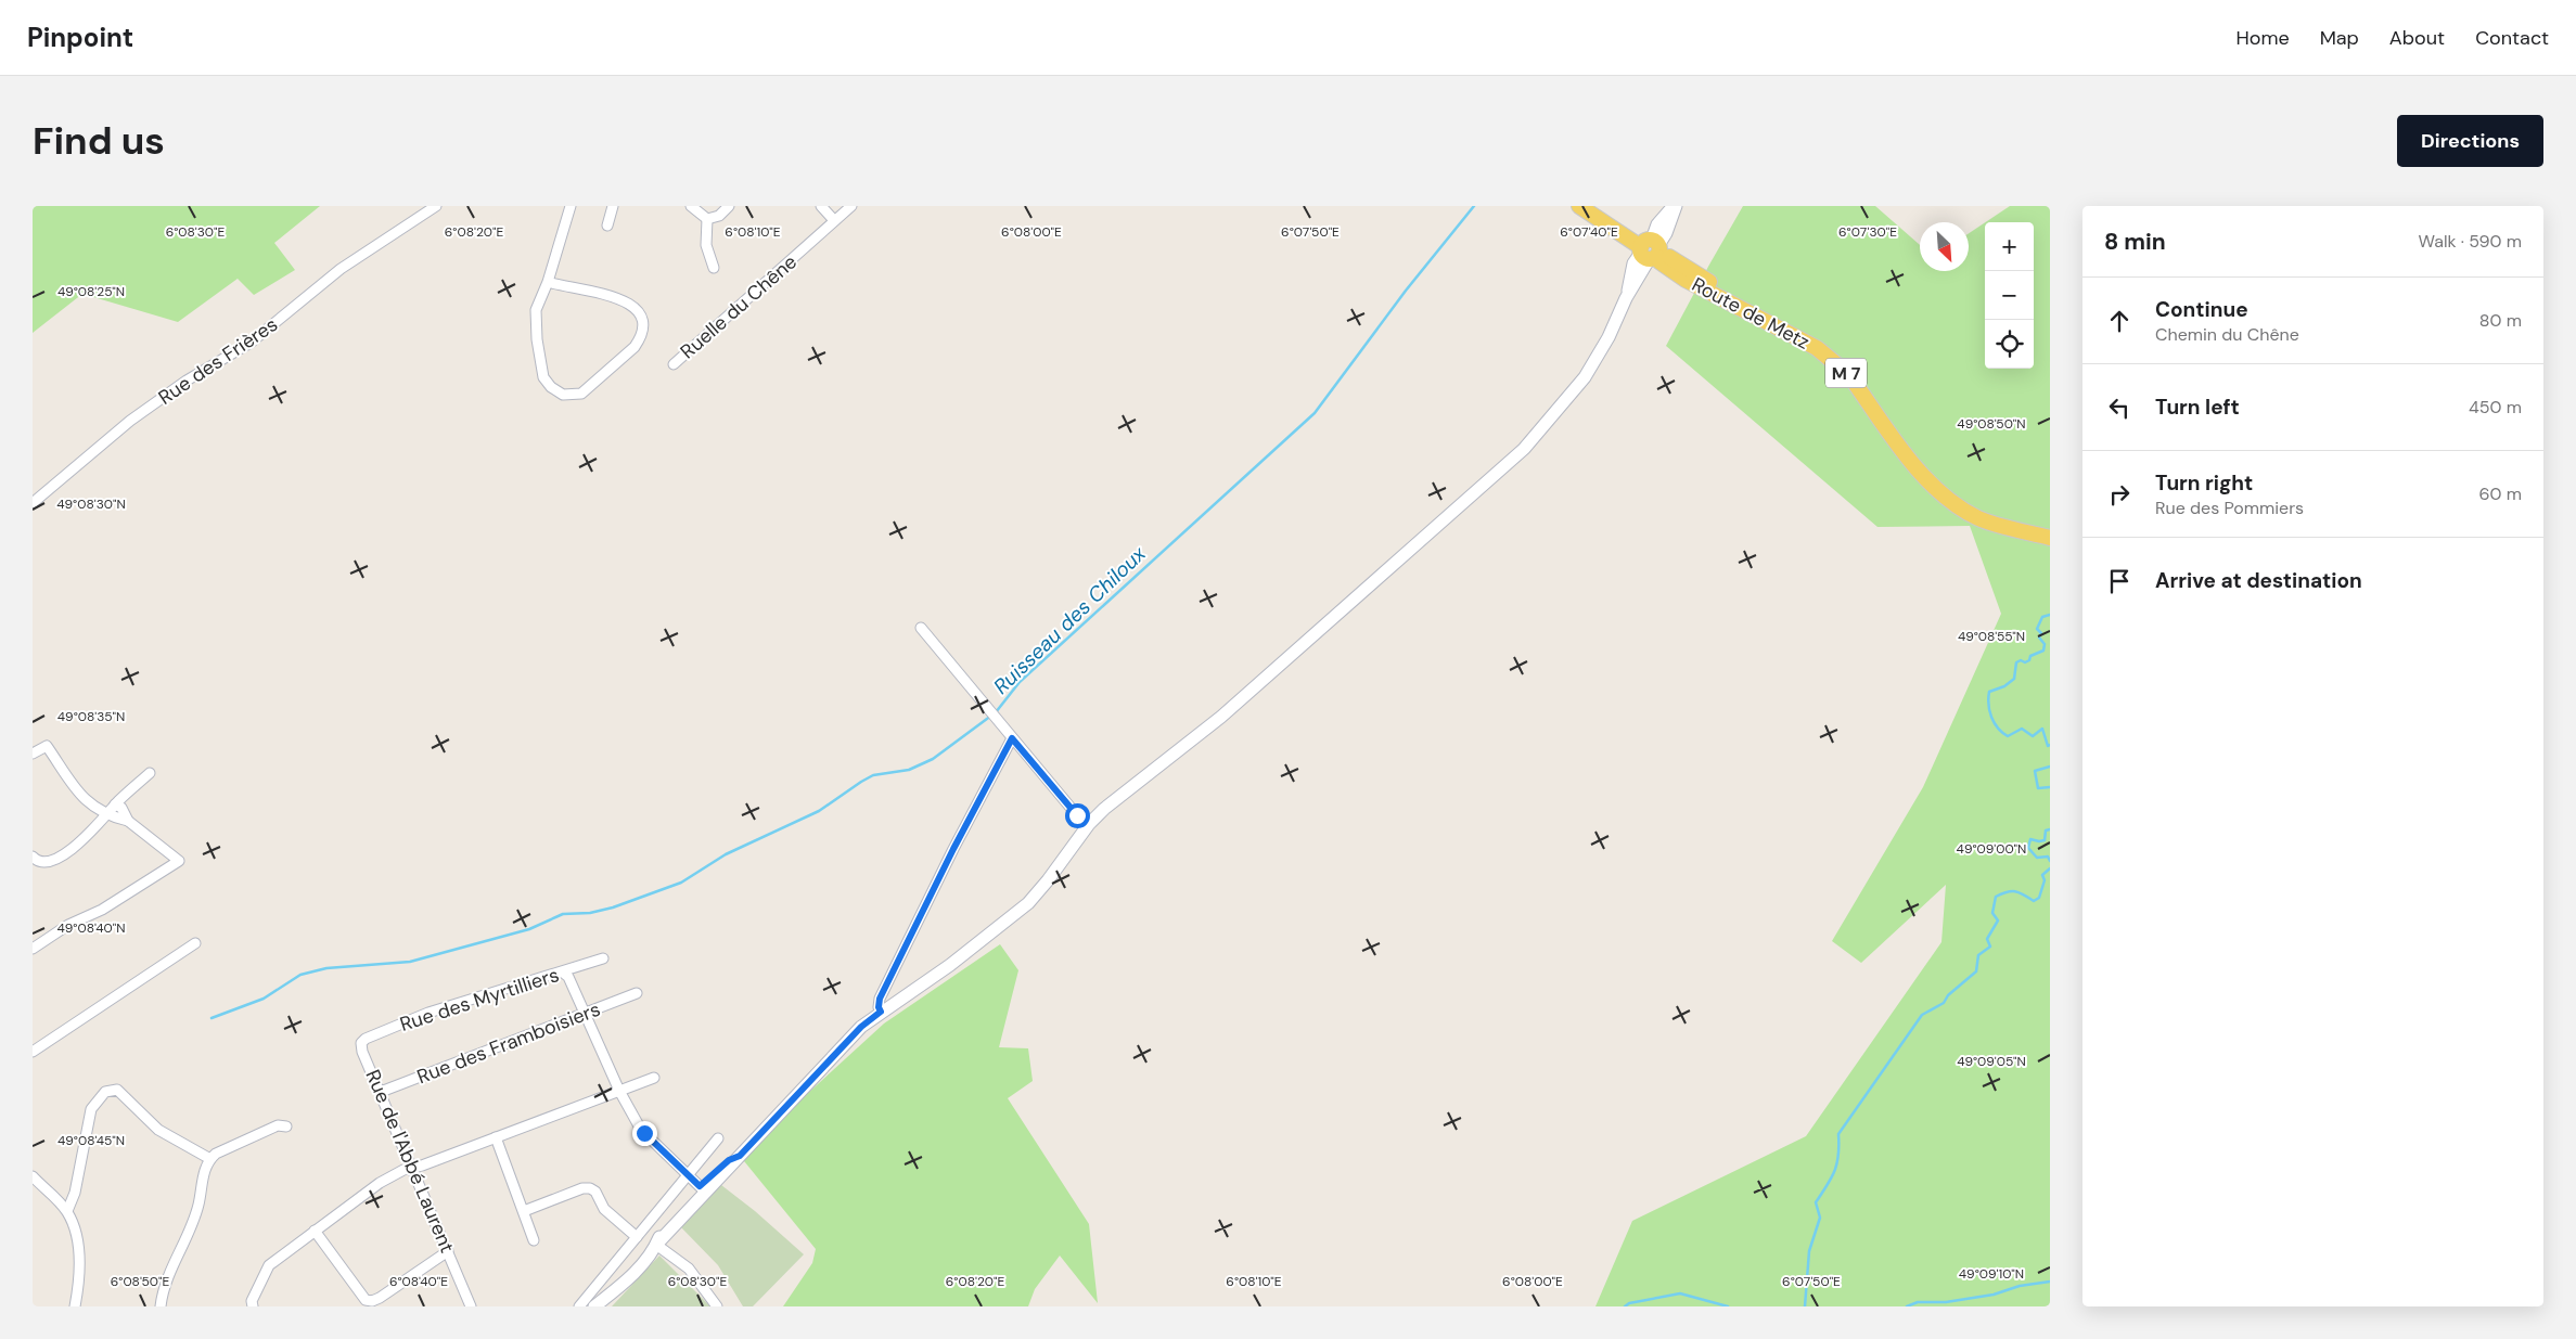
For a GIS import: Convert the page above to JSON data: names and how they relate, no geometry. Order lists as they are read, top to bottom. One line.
{"streets":{"main road":["Route de Metz","M 7"],"street":["Ruelle du Chêne","Rue des Frières","Rue des Myrtilliers","Rue des Framboisiers","Rue de l'Abbé Laurent"]},"crossings":[["Rue des Myrtilliers","Rue de l'Abbé Laurent"],["Rue des Framboisiers","Rue de l'Abbé Laurent"]],"water":["Ruisseau des Chiloux"],"north":"bottom right","page":{"header":"Pinpoint","nav":["Home","Map","About","Contact"],"buttons":"Directions","title":"Find us","heading":["8 min","Walk · 590 m"],"map_buttons":["+","−"],"list":[["Continue","Chemin du Chêne","80 m"],["Turn left","450 m"],["Turn right","Rue des Pommiers","60 m"],"Arrive at destination"]},"coordinates":["6°08'30\"E","6°08'20\"E","6°08'10\"E","6°08'00\"E","6°07'50\"E","6°07'40\"E","6°07'30\"E","49°08'25\"N","49°08'50\"N","49°08'30\"N","49°08'55\"N","49°08'35\"N","49°09'00\"N","49°08'40\"N","49°09'05\"N","49°08'45\"N","49°09'10\"N","6°08'40\"E","6°08'50\"E"]}
